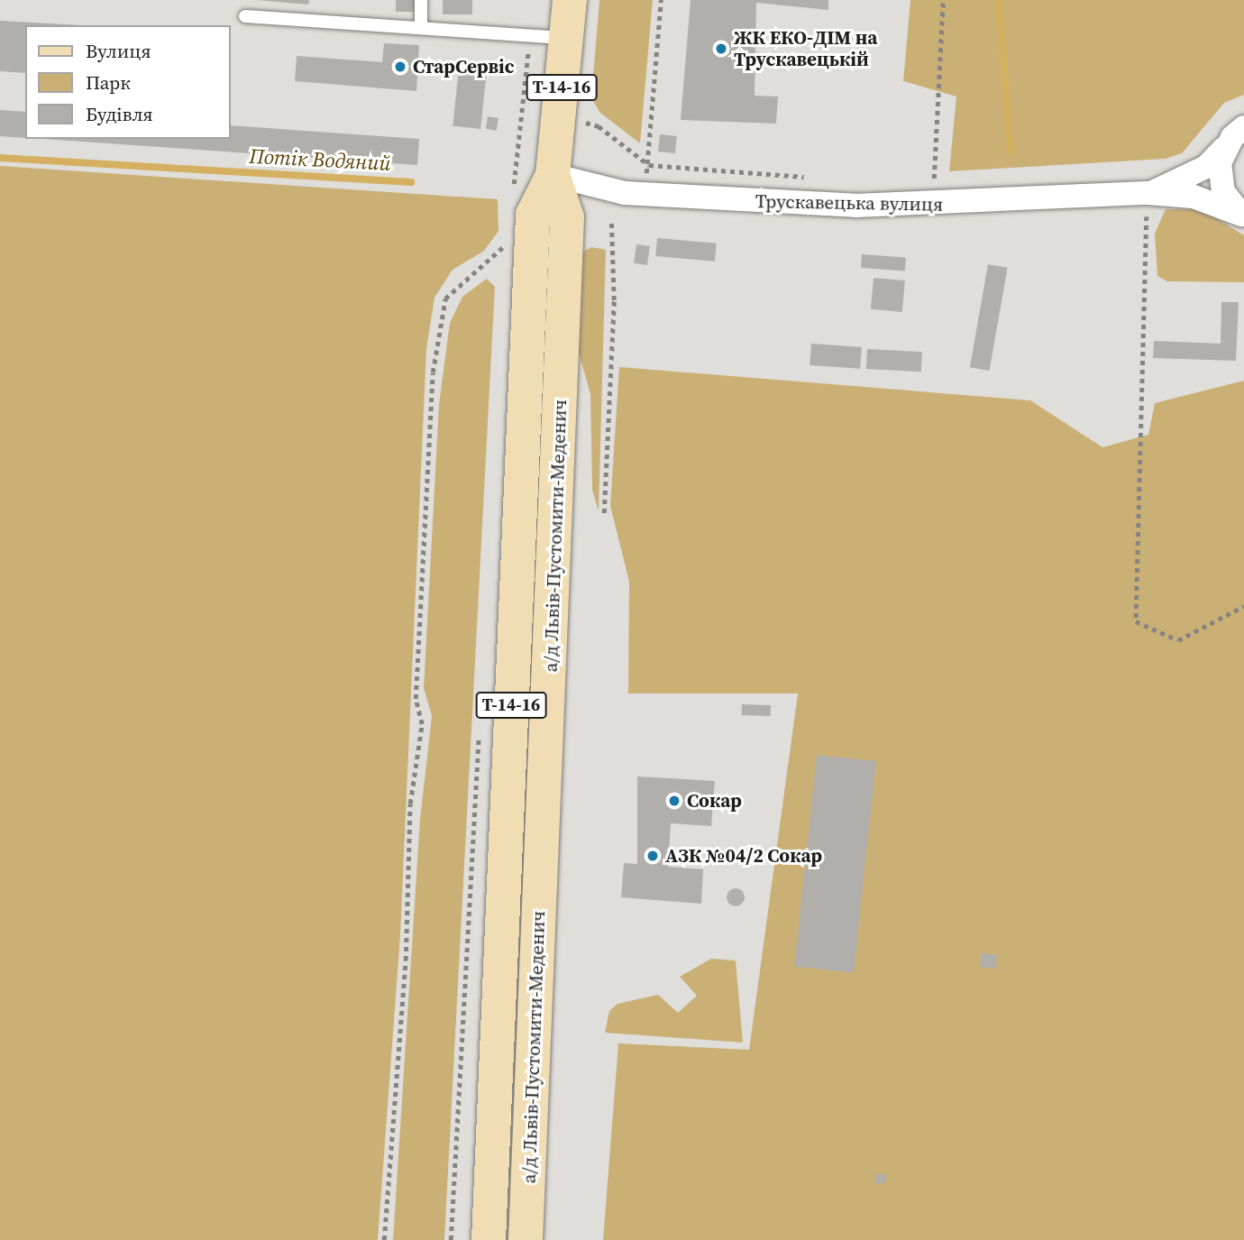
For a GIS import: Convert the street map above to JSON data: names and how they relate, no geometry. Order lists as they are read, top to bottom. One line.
{"streets":{"main road":["Т-14-16","а/д Львів-Пустомити-Меденич"],"street":["Трускавецька вулиця"]},"crossings":[["Т-14-16","Трускавецька вулиця"],["Т-14-16","а/д Львів-Пустомити-Меденич"],["Трускавецька вулиця","а/д Львів-Пустомити-Меденич"]],"water":["Потік Водяний"],"places":["ЖК ЕКО-ДІМ на Трускавецькій","СтарСервіс","Сокар","АЗК №04/2 Сокар"],"legend":["Вулиця","Парк","Будівля"]}
